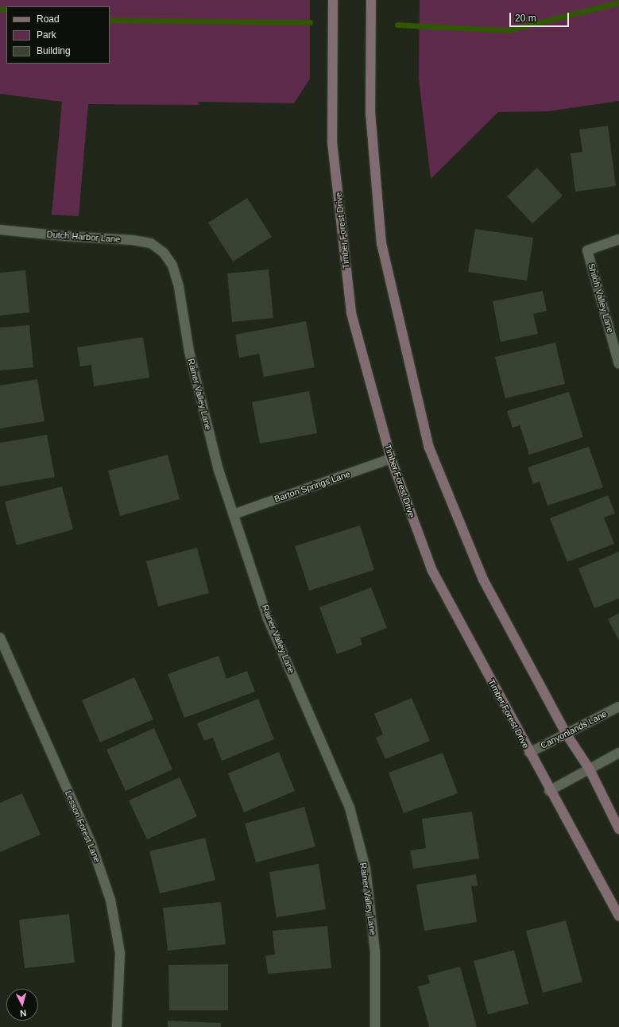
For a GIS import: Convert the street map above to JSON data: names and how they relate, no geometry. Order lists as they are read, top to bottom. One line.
{"streets":{"main road":["Timber Forest Drive"],"street":["Dutch Harbor Lane","Shiloh Valley Lane","Rainer Valley Lane","Barton Springs Lane","Canyonlands Lane","Lesson Forest Lane"]},"crossings":[["Timber Forest Drive","Barton Springs Lane"],["Timber Forest Drive","Canyonlands Lane"],["Dutch Harbor Lane","Rainer Valley Lane"],["Rainer Valley Lane","Barton Springs Lane"]],"legend":["Road","Park","Building"],"scale_bar":"20 m","north":"bottom"}
